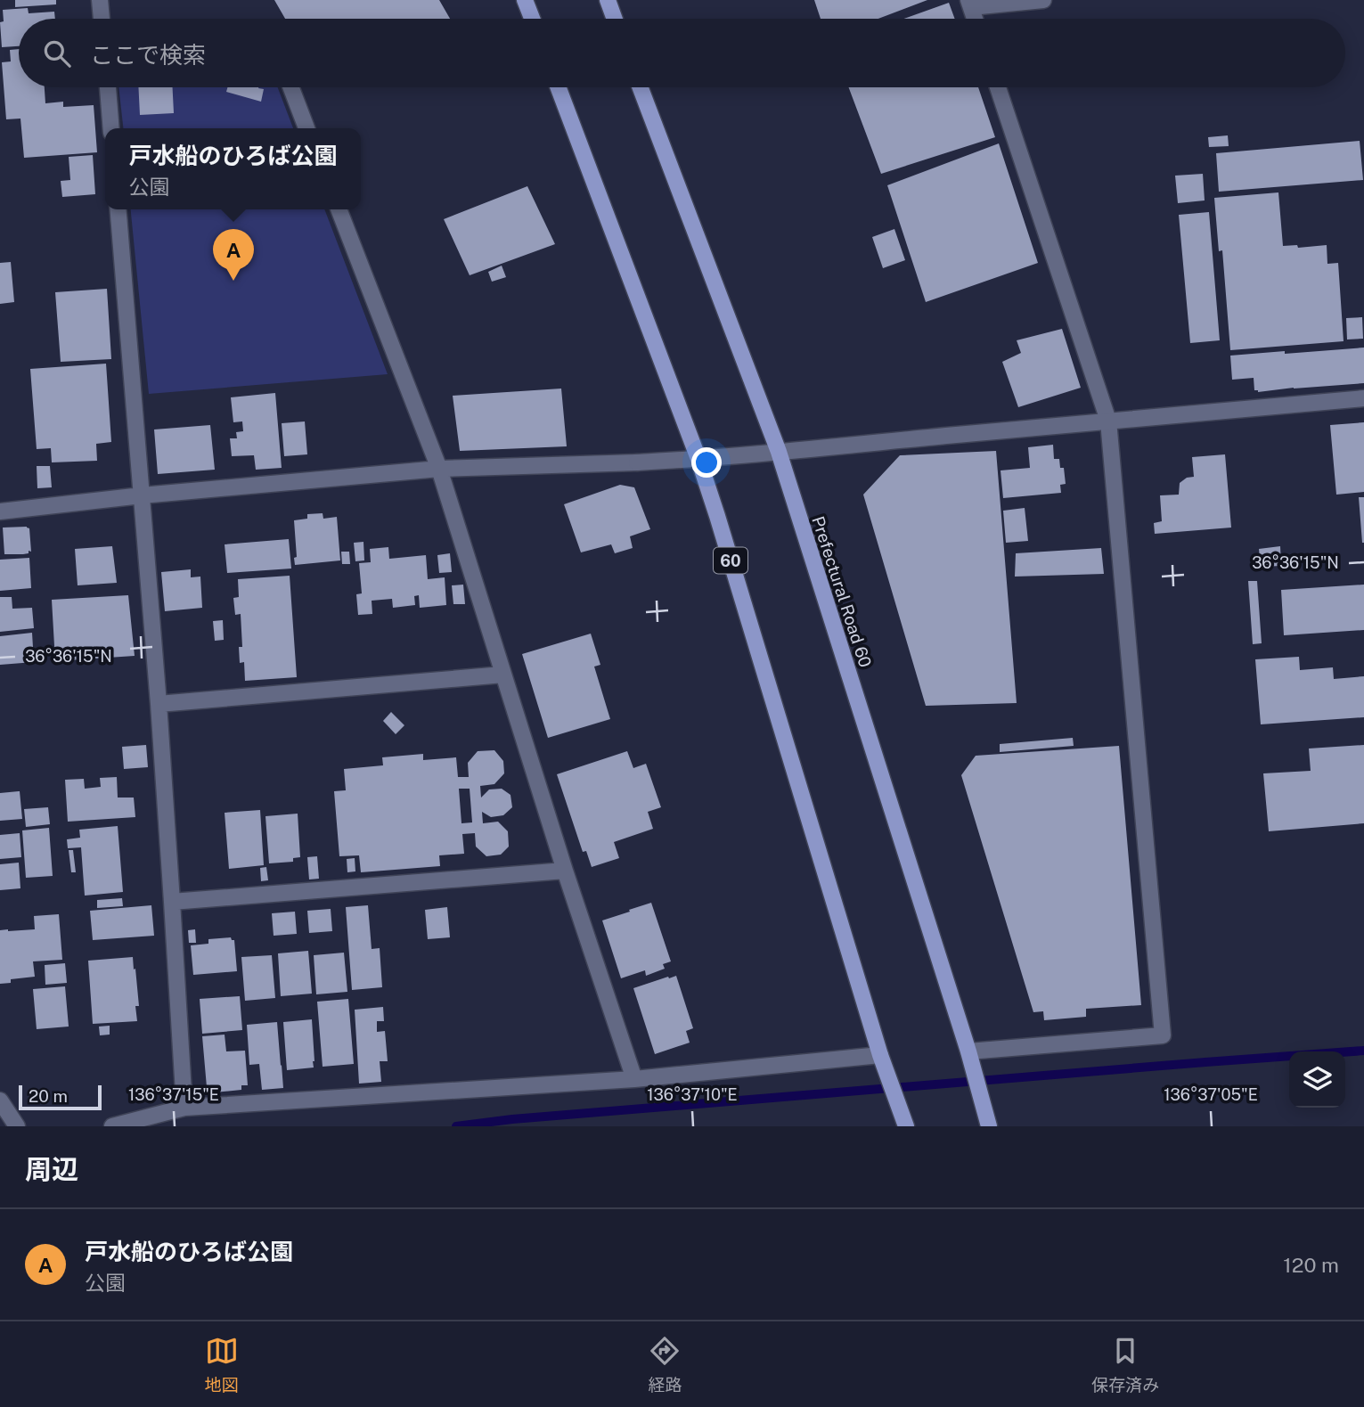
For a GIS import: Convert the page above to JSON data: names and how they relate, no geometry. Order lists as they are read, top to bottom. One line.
{"streets":{"main road":["60","Prefectural Road 60"]},"scale_bar":"20 m","page":{"search":"ここで検索","popup":["戸水船のひろば公園","公園"],"pins":"A","scale":"20 m","heading":"周辺","list":[{"mark":"A","name":"戸水船のひろば公園","note":"公園","value":"120 m"}],"nav":["地図","経路","保存済み"]},"coordinates":["36°36'15\"N","136°37'15\"E","136°37'10\"E","136°37'05\"E"]}
